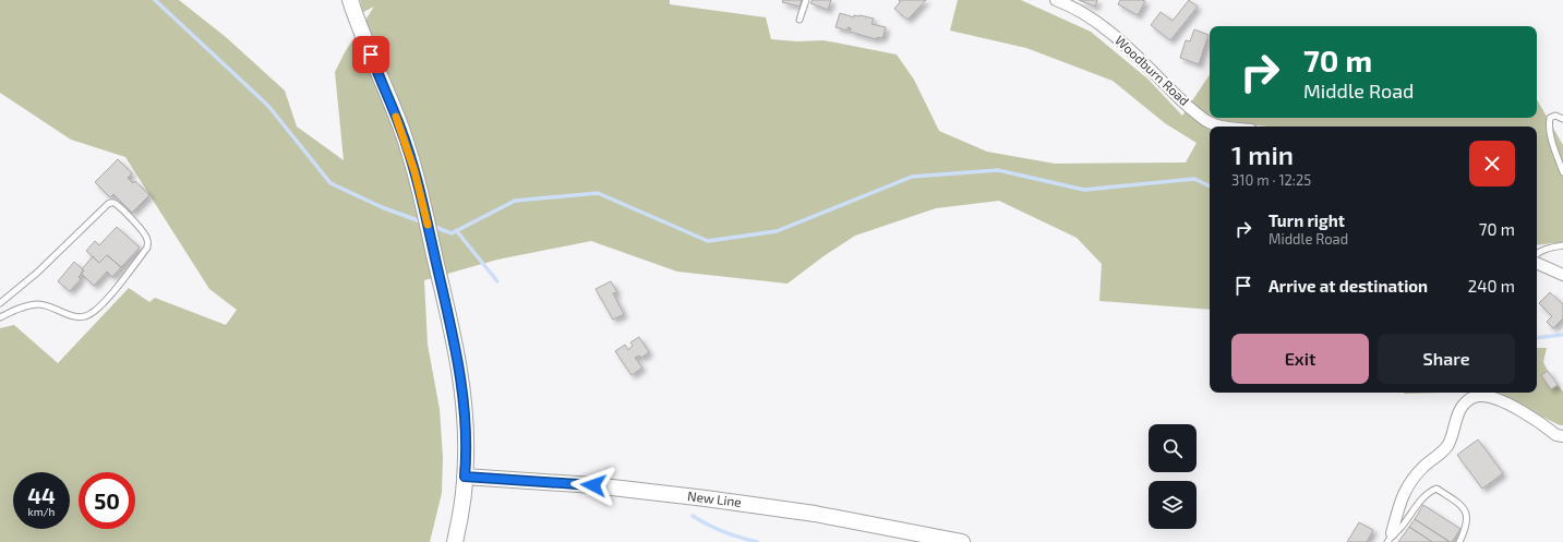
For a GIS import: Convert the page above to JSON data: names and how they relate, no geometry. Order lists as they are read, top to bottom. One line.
{"streets":{"main road":["New Line"],"street":["Woodburn Road"]},"page":{"turn":["70 m","Middle Road"],"heading":["1 min","310 m · 12:25"],"list":[{"name":"Turn right","note":"Middle Road","value":"70 m"},{"name":"Arrive at destination","value":"240 m"}],"buttons":["Exit","Share"],"speed":"44 km/h","limit":"50"}}
